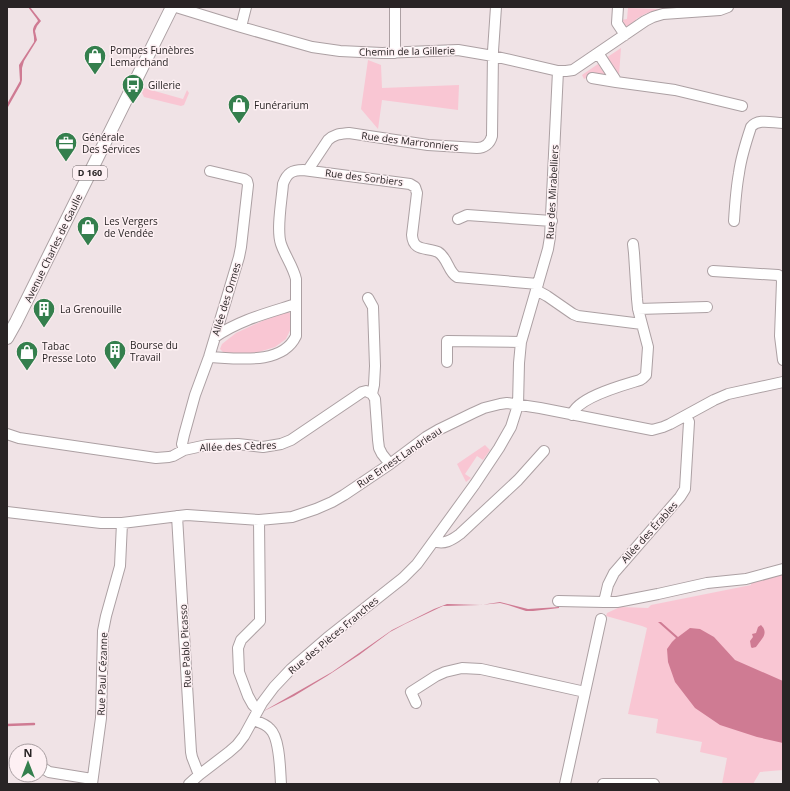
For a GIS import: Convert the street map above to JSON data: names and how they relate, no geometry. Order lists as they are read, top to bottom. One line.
{"streets":{"main road":["D 160","Avenue Charles de Gaulle"],"street":["Chemin de la Gillerie","Rue des Marronniers","Rue des Sorbiers","Rue des Mirabelliers","Allée des Ormes","Allée des Cèdres","Rue Ernest Landrieau","Allée des Érables","Rue des Pièces Franches","Rue Pablo Picasso","Rue Paul Cézanne"]},"crossings":[["Chemin de la Gillerie","Rue des Marronniers"],["Chemin de la Gillerie","Rue des Mirabelliers"],["Rue des Marronniers","Rue des Sorbiers"],["Rue des Sorbiers","Rue des Mirabelliers"],["Rue des Mirabelliers","Rue Ernest Landrieau"],["Rue des Mirabelliers","Rue des Pièces Franches"],["Allée des Ormes","Allée des Cèdres"],["Rue Ernest Landrieau","Allée des Érables"],["Rue Ernest Landrieau","Rue des Pièces Franches"],["Rue Ernest Landrieau","Rue Pablo Picasso"],["Rue Ernest Landrieau","Rue Paul Cézanne"],["Rue des Pièces Franches","Rue Pablo Picasso"]],"places":{"shop":["Pompes Funèbres Lemarchand","Funérarium","Les Vergers de Vendée","Tabac Presse Loto"],"bus stop":["Gillerie"],"office":["Générale Des Services"],"building":["La Grenouille","Bourse du Travail"]},"north":"top"}
